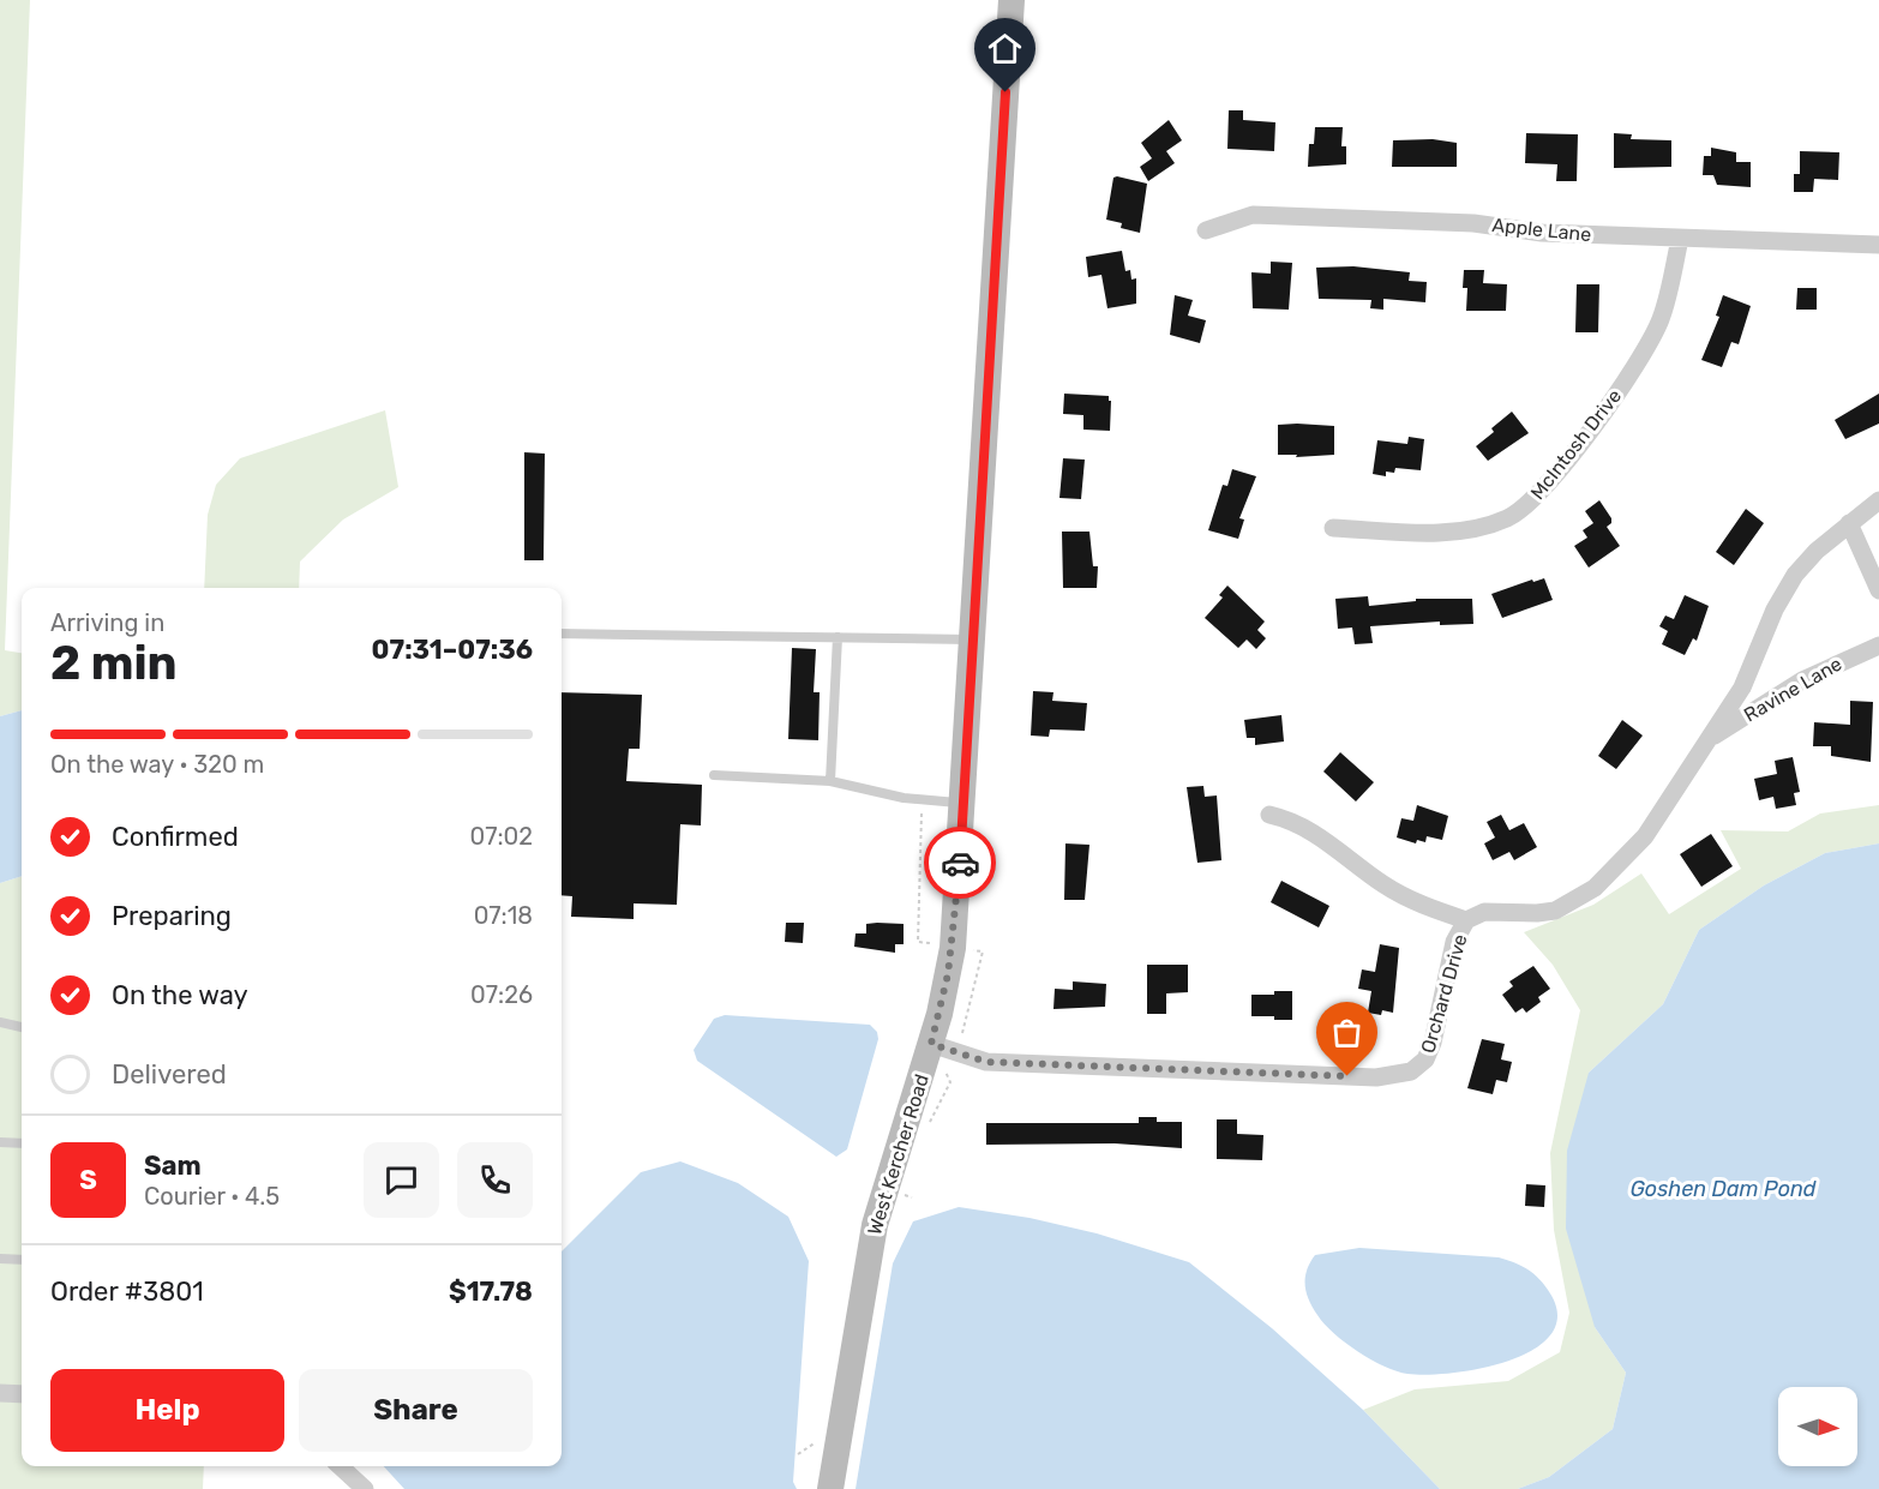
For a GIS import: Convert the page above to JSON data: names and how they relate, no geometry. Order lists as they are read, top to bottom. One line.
{"streets":{"main road":["West Kercher Road"],"street":["Apple Lane","McIntosh Drive","Ravine Lane","Orchard Drive"]},"crossings":[["Apple Lane","McIntosh Drive"],["Ravine Lane","Orchard Drive"],["Orchard Drive","West Kercher Road"]],"water":["Goshen Dam Pond"],"north":"right","page":{"heading":["2 min","Arriving in","07:31–07:36"],"panel":["Sam","Courier · 4.5","Order #3801","$17.78"],"bar":"On the way · 320 m","list":[["Confirmed","07:02"],["Preparing","07:18"],["On the way","07:26"],"Delivered"],"round":"S","buttons":["Help","Share"]}}
